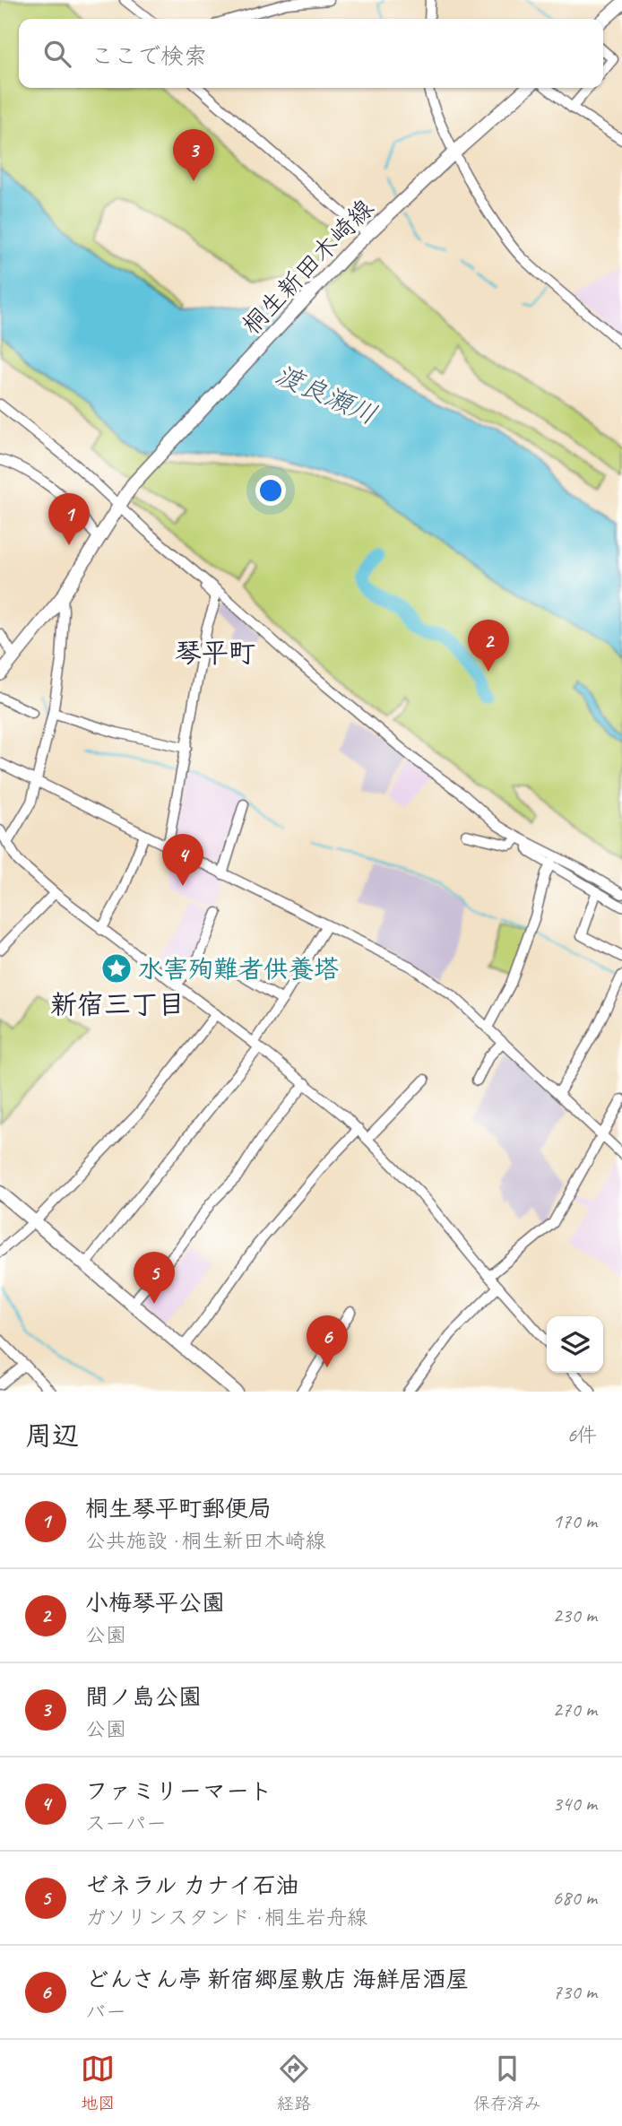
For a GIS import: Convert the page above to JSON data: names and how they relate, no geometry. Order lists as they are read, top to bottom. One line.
{"streets":{"main road":["桐生新田木崎線"]},"districts":["琴平町","新宿三丁目"],"water":["渡良瀬川"],"places":{"place":["水害殉難者供養塔"]},"page":{"search":"ここで検索","pins":["3","1","2","4","5","6"],"heading":["周辺","6件"],"list":[{"mark":"1","name":"桐生琴平町郵便局","note":"公共施設 · 桐生新田木崎線","value":"170 m"},{"mark":"2","name":"小梅琴平公園","note":"公園","value":"230 m"},{"mark":"3","name":"間ノ島公園","note":"公園","value":"270 m"},{"mark":"4","name":"ファミリーマート","note":"スーパー","value":"340 m"},{"mark":"5","name":"ゼネラル カナイ石油","note":"ガソリンスタンド · 桐生岩舟線","value":"680 m"},{"mark":"6","name":"どんさん亭 新宿郷屋敷店 海鮮居酒屋","note":"バー","value":"730 m"}],"nav":["地図","経路","保存済み"]}}
